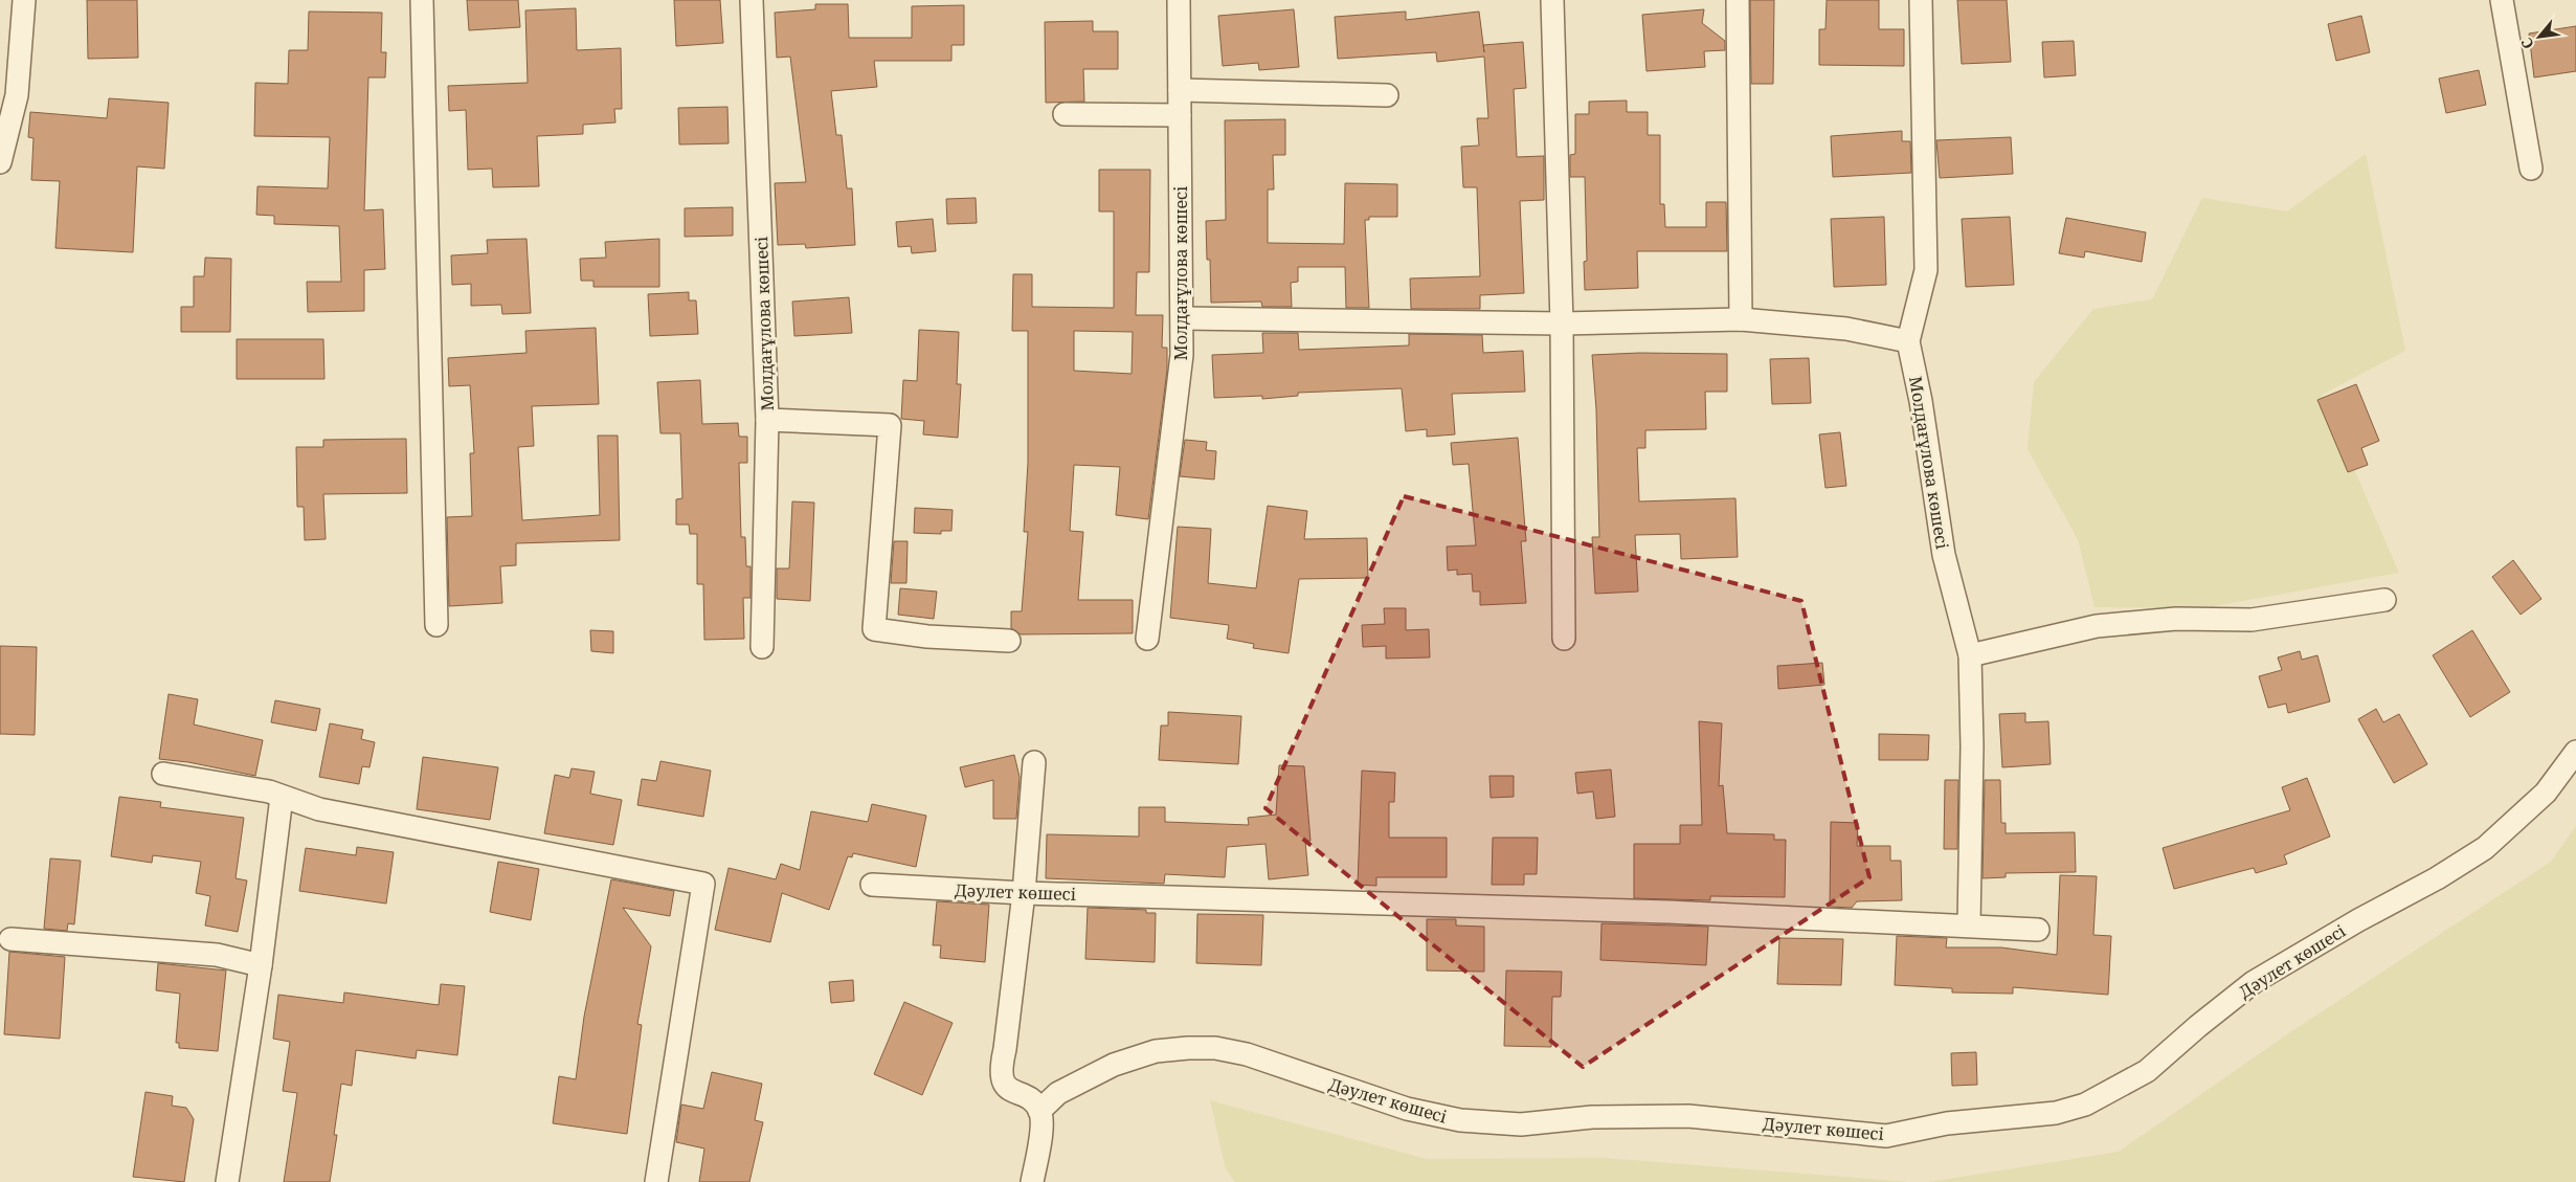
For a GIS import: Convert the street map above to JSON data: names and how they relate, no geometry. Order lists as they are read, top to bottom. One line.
{"streets":{"street":["Молдағұлова көшесі","Дәулет көшесі"]},"crossings":[["Молдағұлова көшесі","Дәулет көшесі"]],"north":"bottom left"}
